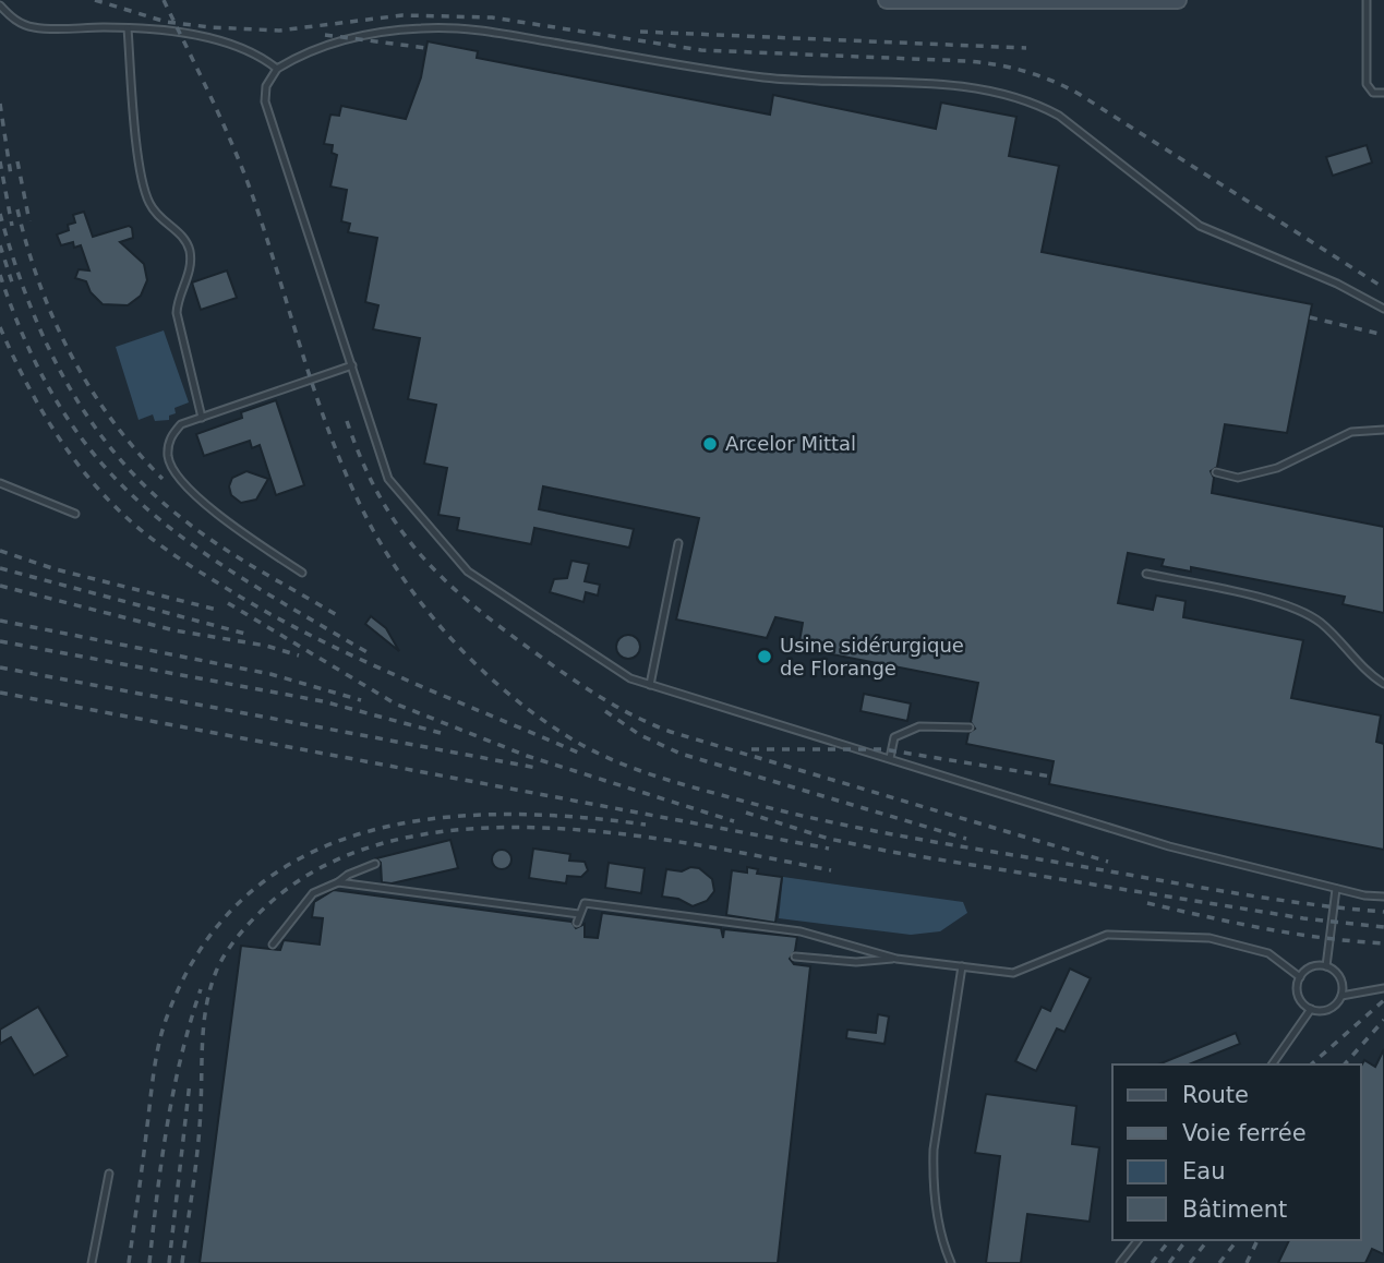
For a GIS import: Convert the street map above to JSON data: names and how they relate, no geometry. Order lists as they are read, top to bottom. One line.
{"places":["Arcelor Mittal","Usine sidérurgique de Florange"],"legend":["Route","Voie ferrée","Eau","Bâtiment"]}
